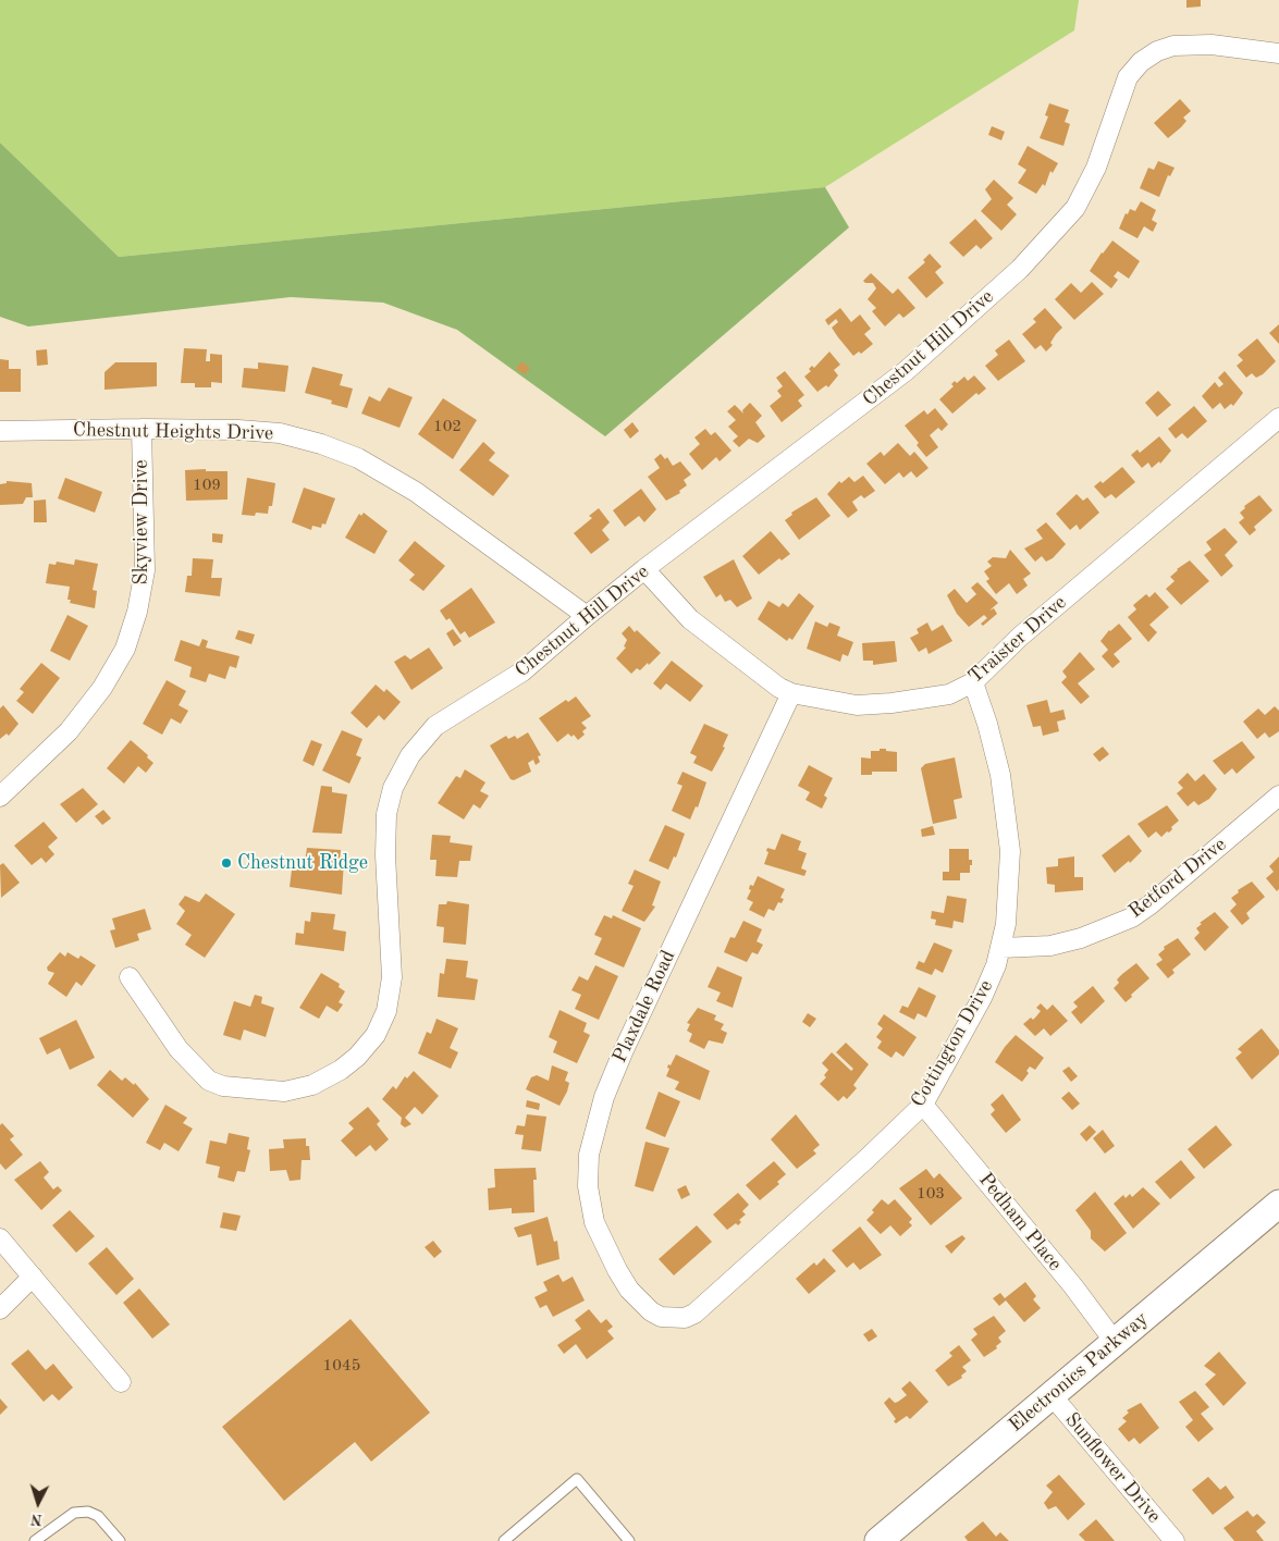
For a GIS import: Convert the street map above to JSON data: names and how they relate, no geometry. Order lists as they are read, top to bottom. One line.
{"streets":{"main road":["Electronics Parkway"],"street":["Chestnut Hill Drive","Chestnut Heights Drive","Skyview Drive","Traister Drive","Retford Drive","Plaxdale Road","Cottington Drive","Pedham Place","Sunflower Drive"]},"crossings":[["Chestnut Hill Drive","Chestnut Heights Drive"],["Chestnut Hill Drive","Traister Drive"],["Chestnut Heights Drive","Skyview Drive"],["Traister Drive","Plaxdale Road"],["Traister Drive","Cottington Drive"],["Retford Drive","Cottington Drive"],["Plaxdale Road","Cottington Drive"],["Cottington Drive","Pedham Place"],["Pedham Place","Electronics Parkway"],["Electronics Parkway","Sunflower Drive"]],"places":["Chestnut Ridge"],"house_numbers":["102","109","103","1045"],"north":"bottom"}
